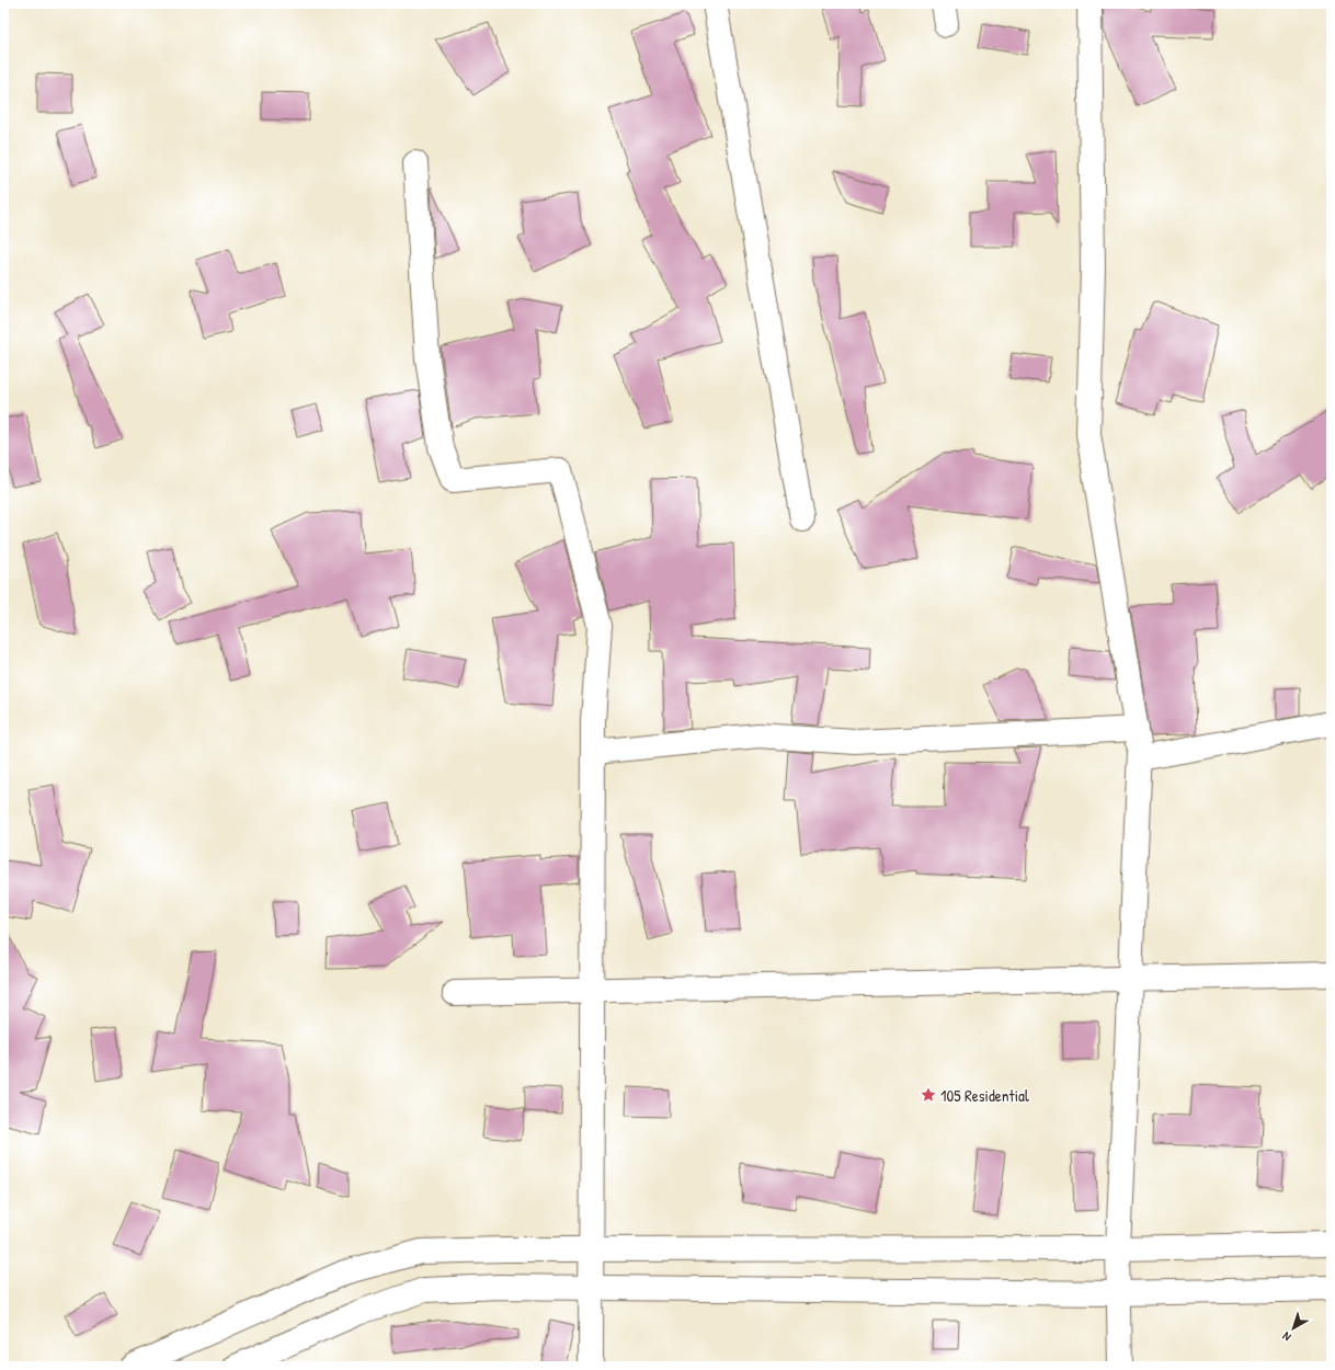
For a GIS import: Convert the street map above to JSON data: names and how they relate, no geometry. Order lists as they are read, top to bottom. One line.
{"places":{"place":["105 Residential"]},"north":"bottom left"}
